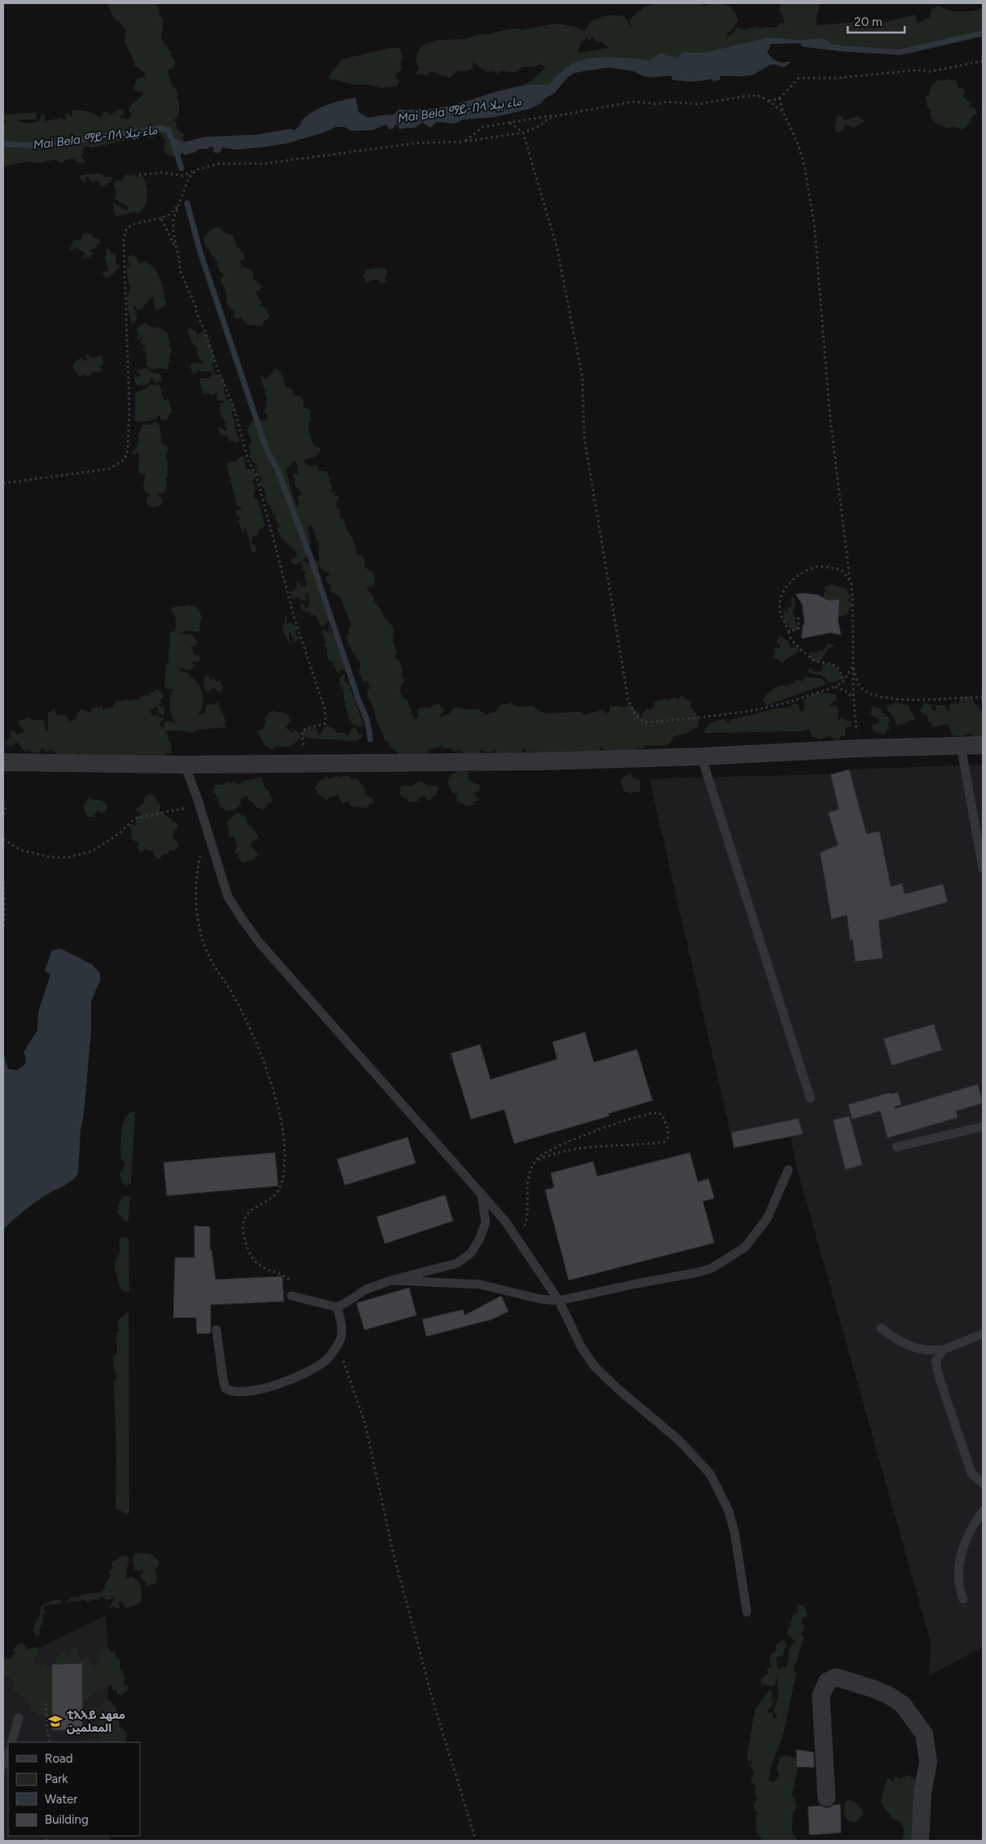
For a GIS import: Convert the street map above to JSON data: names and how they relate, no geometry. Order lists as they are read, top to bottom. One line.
{"water":["Mai Bela ማይ-በላ ماء بيلا"],"places":{"school or university":["ቲኢኣይ معهد المعلمين"]},"legend":["Road","Park","Water","Building"],"scale_bar":"20 m"}
